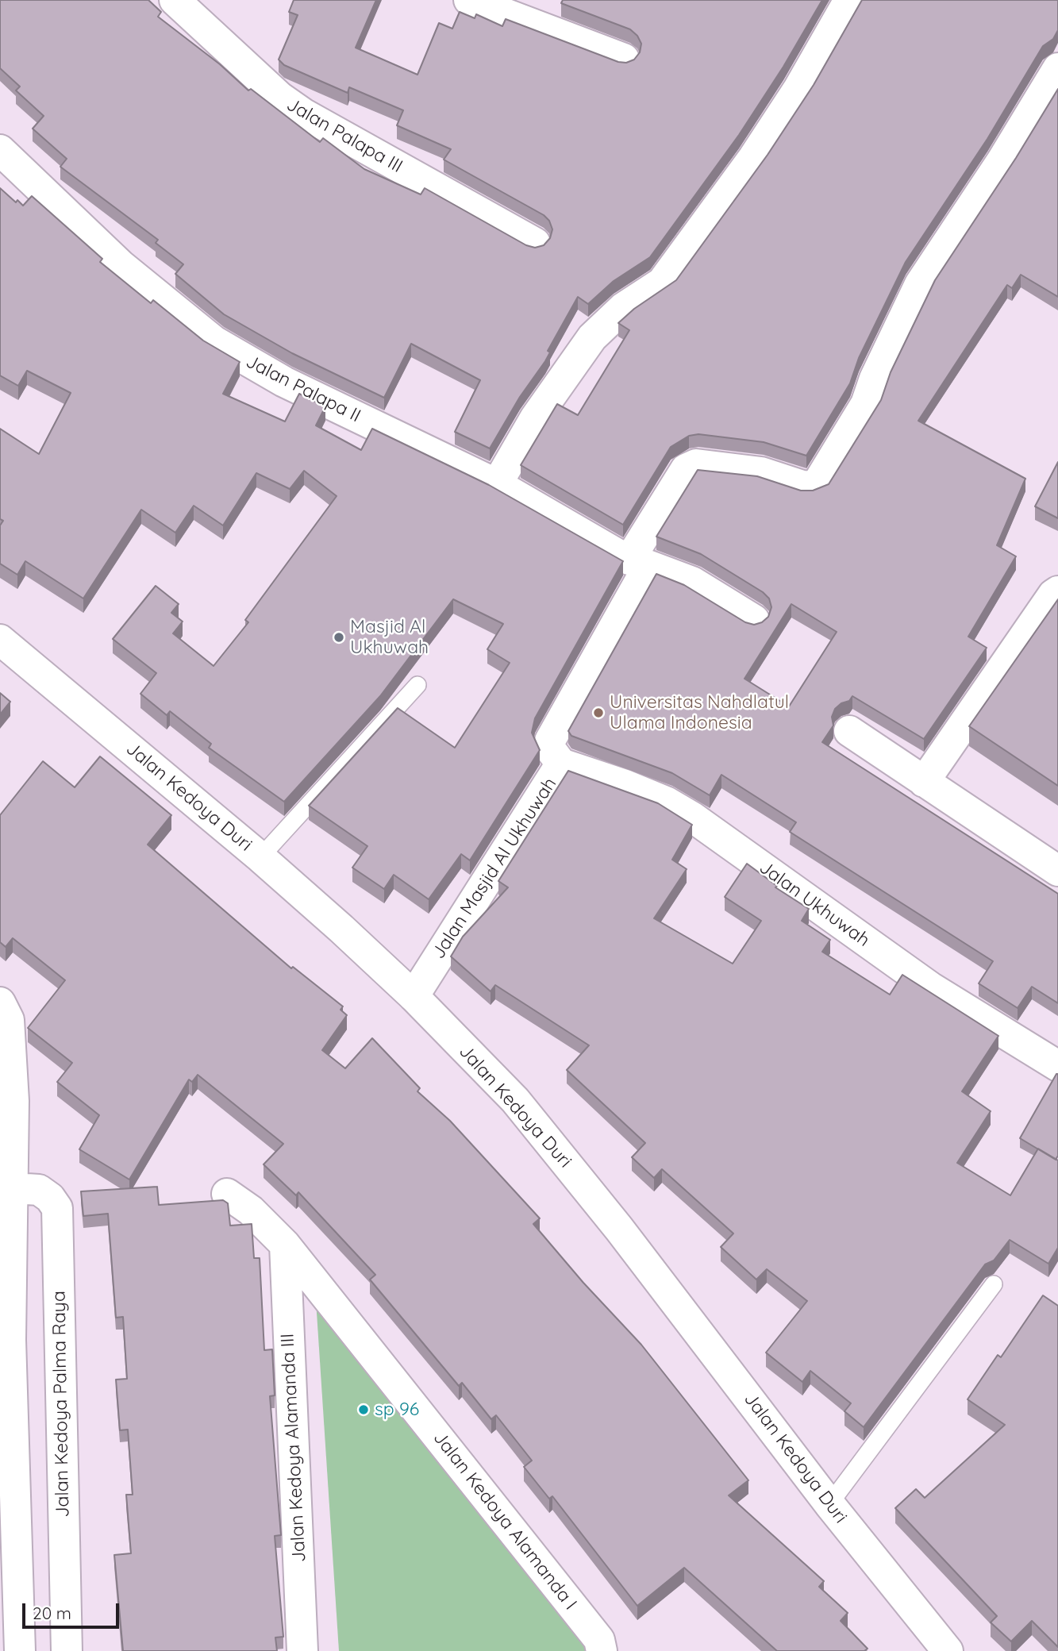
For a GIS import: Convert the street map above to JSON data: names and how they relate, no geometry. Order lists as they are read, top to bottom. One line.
{"streets":{"street":["Jalan Palapa III","Jalan Palapa II","Jalan Kedoya Duri","Jalan Masjid Al Ukhuwah","Jalan Ukhuwah","Jalan Kedoya Palma Raya","Jalan Kedoya Alamanda III","Jalan Kedoya Alamanda I"]},"crossings":[["Jalan Palapa II","Jalan Masjid Al Ukhuwah"],["Jalan Kedoya Duri","Jalan Masjid Al Ukhuwah"],["Jalan Masjid Al Ukhuwah","Jalan Ukhuwah"],["Jalan Kedoya Alamanda III","Jalan Kedoya Alamanda I"]],"places":["Masjid Al Ukhuwah","Universitas Nahdlatul Ulama Indonesia","sp 96"],"scale_bar":"20 m"}
